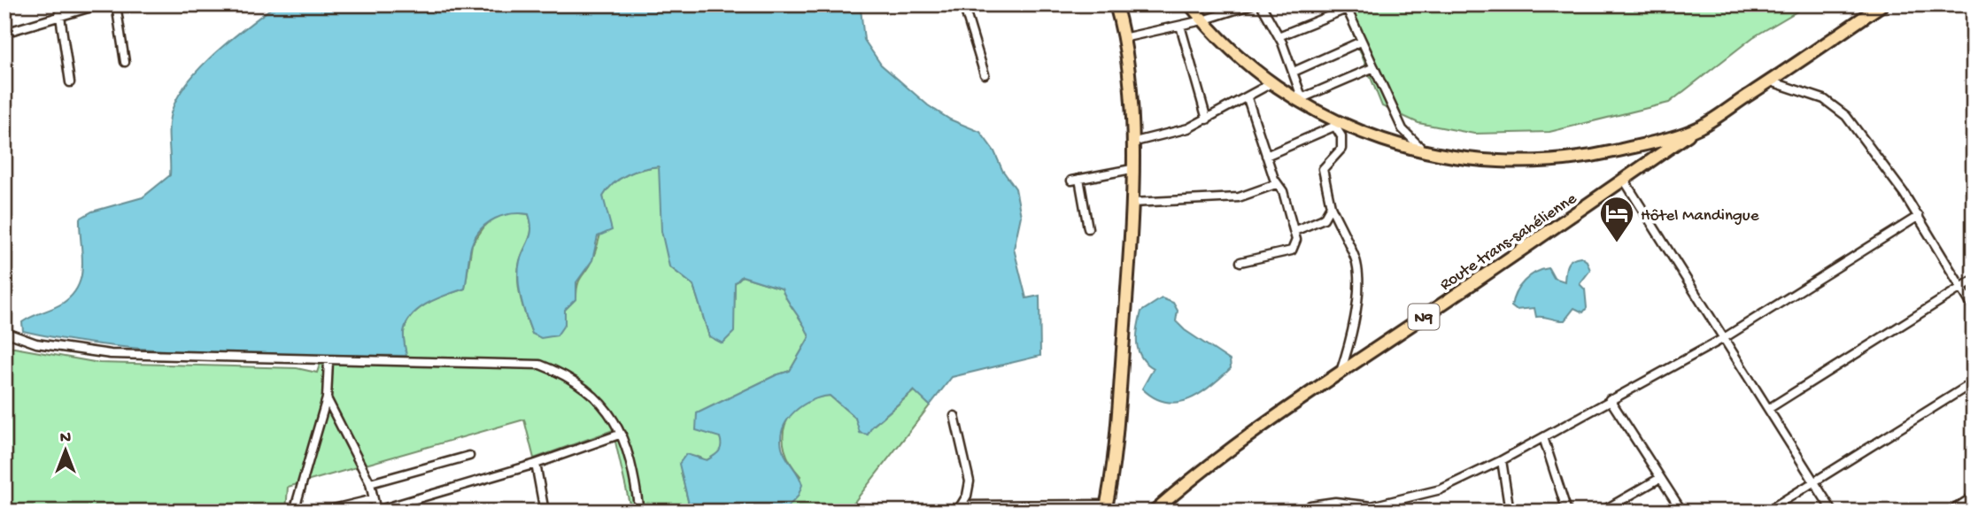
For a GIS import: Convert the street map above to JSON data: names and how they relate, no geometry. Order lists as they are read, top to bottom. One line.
{"streets":{"highway":["Route trans-sahélienne","N9"]},"places":{"hotel":["Hôtel Mandingue"]},"north":"top"}
